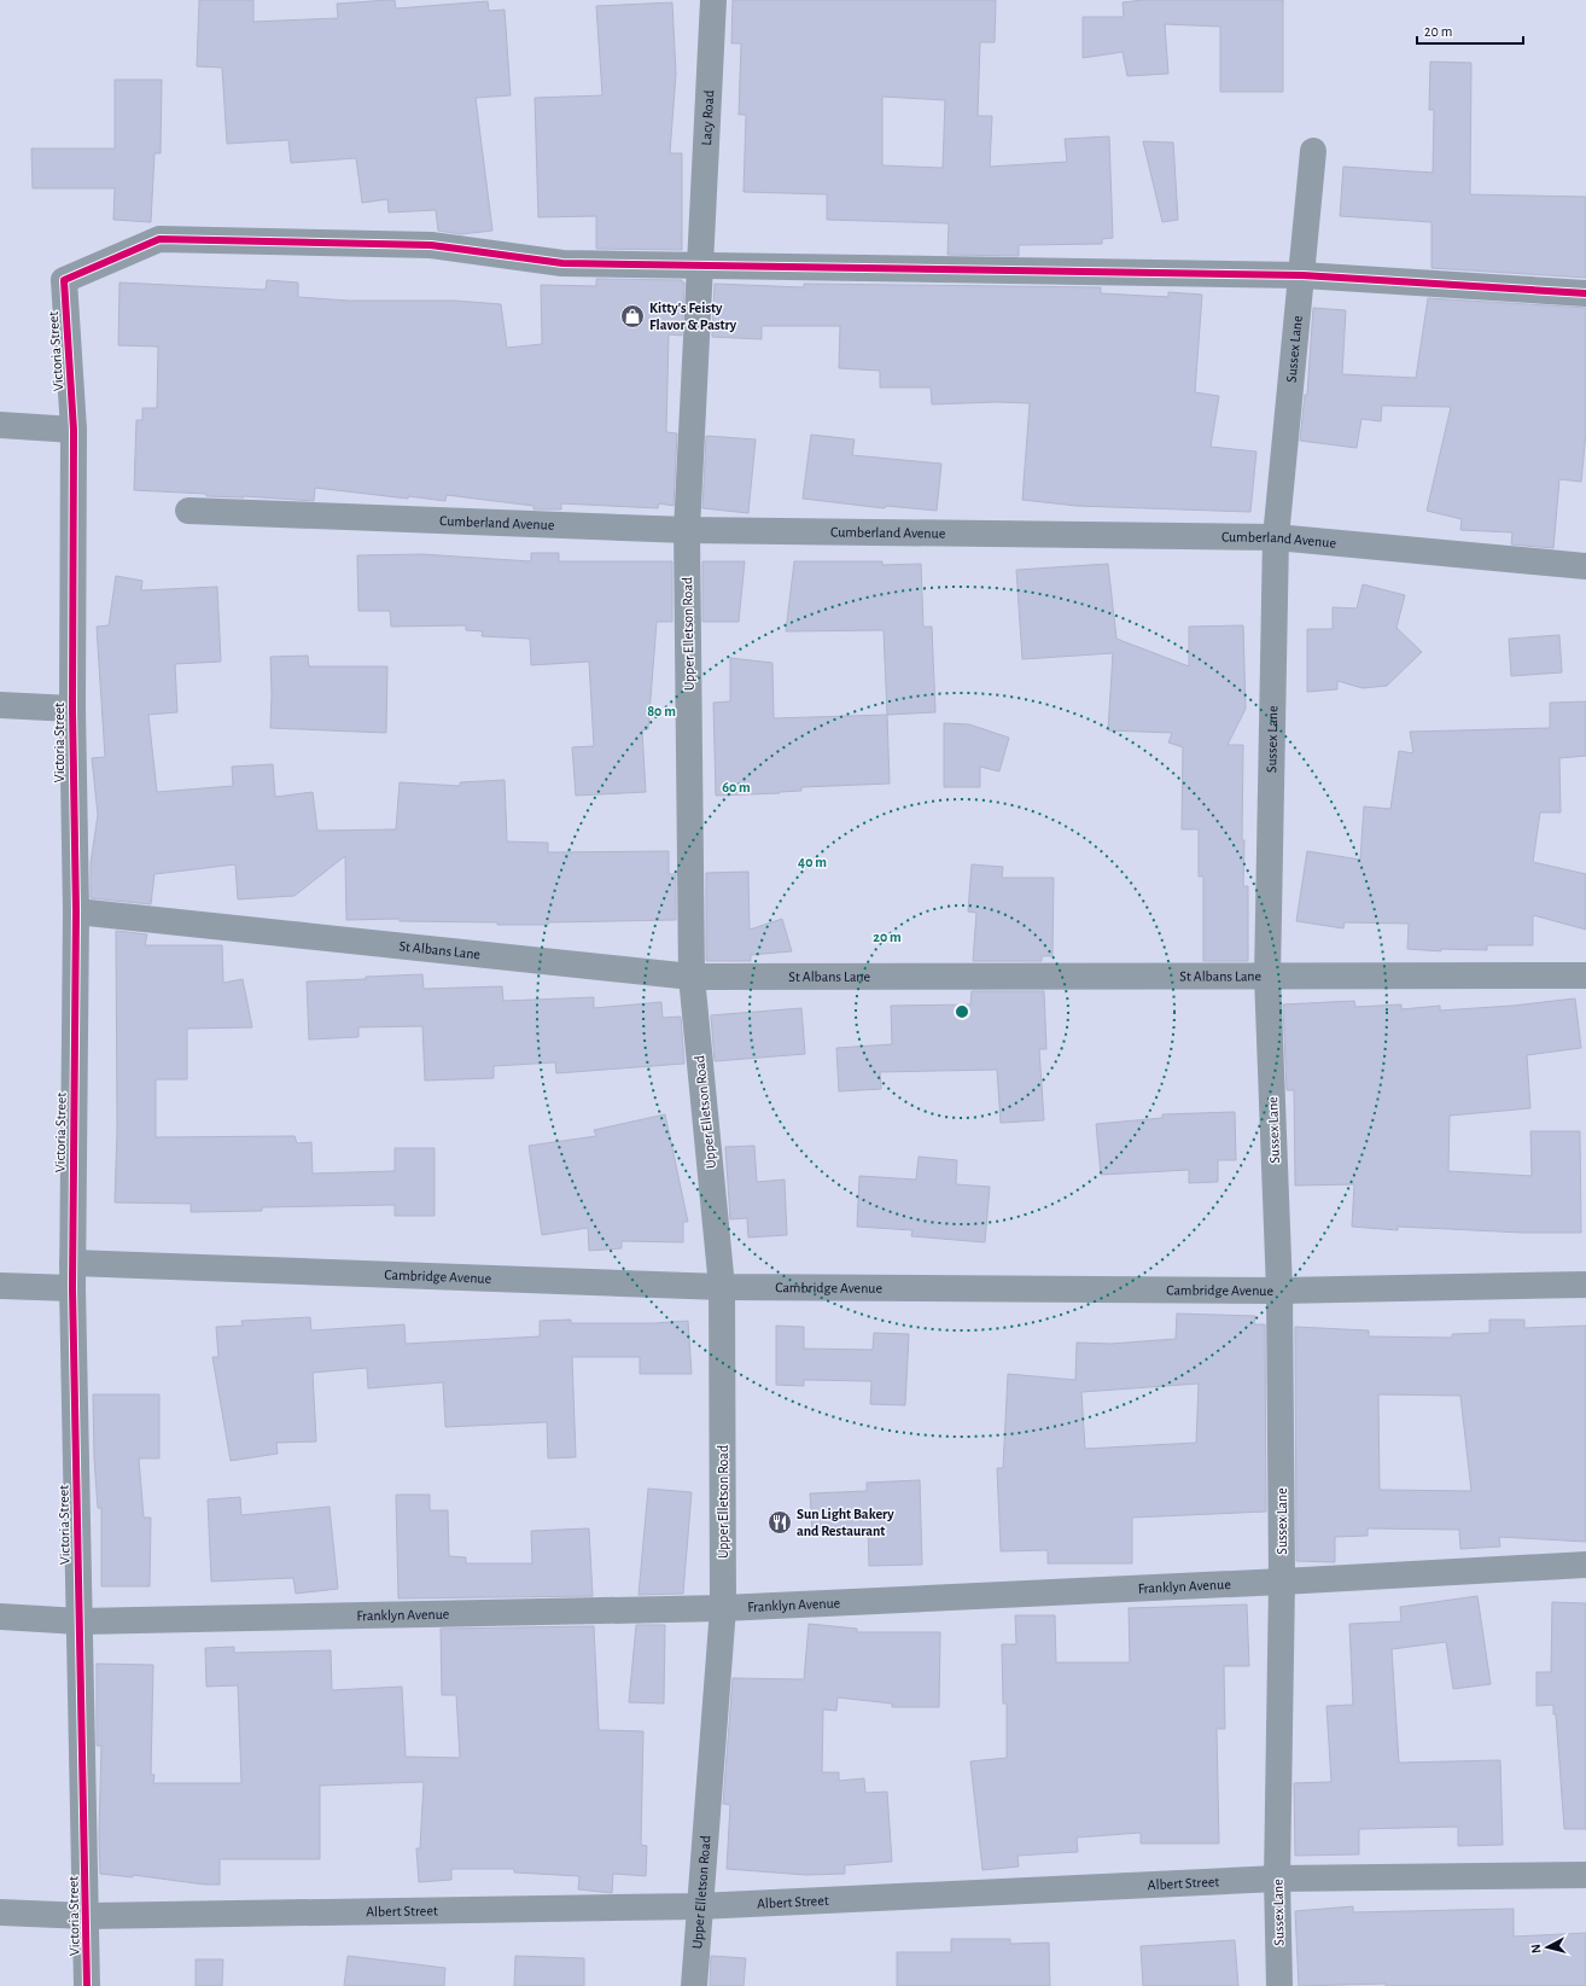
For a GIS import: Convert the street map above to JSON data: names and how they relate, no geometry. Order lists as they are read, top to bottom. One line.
{"streets":{"street":["Lacy Road","Sussex Lane","Victoria Street","Cumberland Avenue","Upper Elletson Road","St Albans Lane","Cambridge Avenue","Franklyn Avenue","Albert Street"]},"crossings":[["Lacy Road","Upper Elletson Road"],["Sussex Lane","Cumberland Avenue"],["Sussex Lane","St Albans Lane"],["Sussex Lane","Cambridge Avenue"],["Sussex Lane","Franklyn Avenue"],["Sussex Lane","Albert Street"],["Victoria Street","Upper Elletson Road"],["Victoria Street","St Albans Lane"],["Victoria Street","Cambridge Avenue"],["Victoria Street","Franklyn Avenue"],["Victoria Street","Albert Street"],["Cumberland Avenue","Upper Elletson Road"],["Upper Elletson Road","St Albans Lane"],["Upper Elletson Road","Cambridge Avenue"],["Upper Elletson Road","Franklyn Avenue"],["Upper Elletson Road","Albert Street"]],"places":{"shop":["Kitty's Feisty Flavor & Pastry"],"restaurant":["Sun Light Bakery and Restaurant"]},"scale_bar":"20 m","north":"left","rings":["80 m","60 m","40 m","20 m"]}
